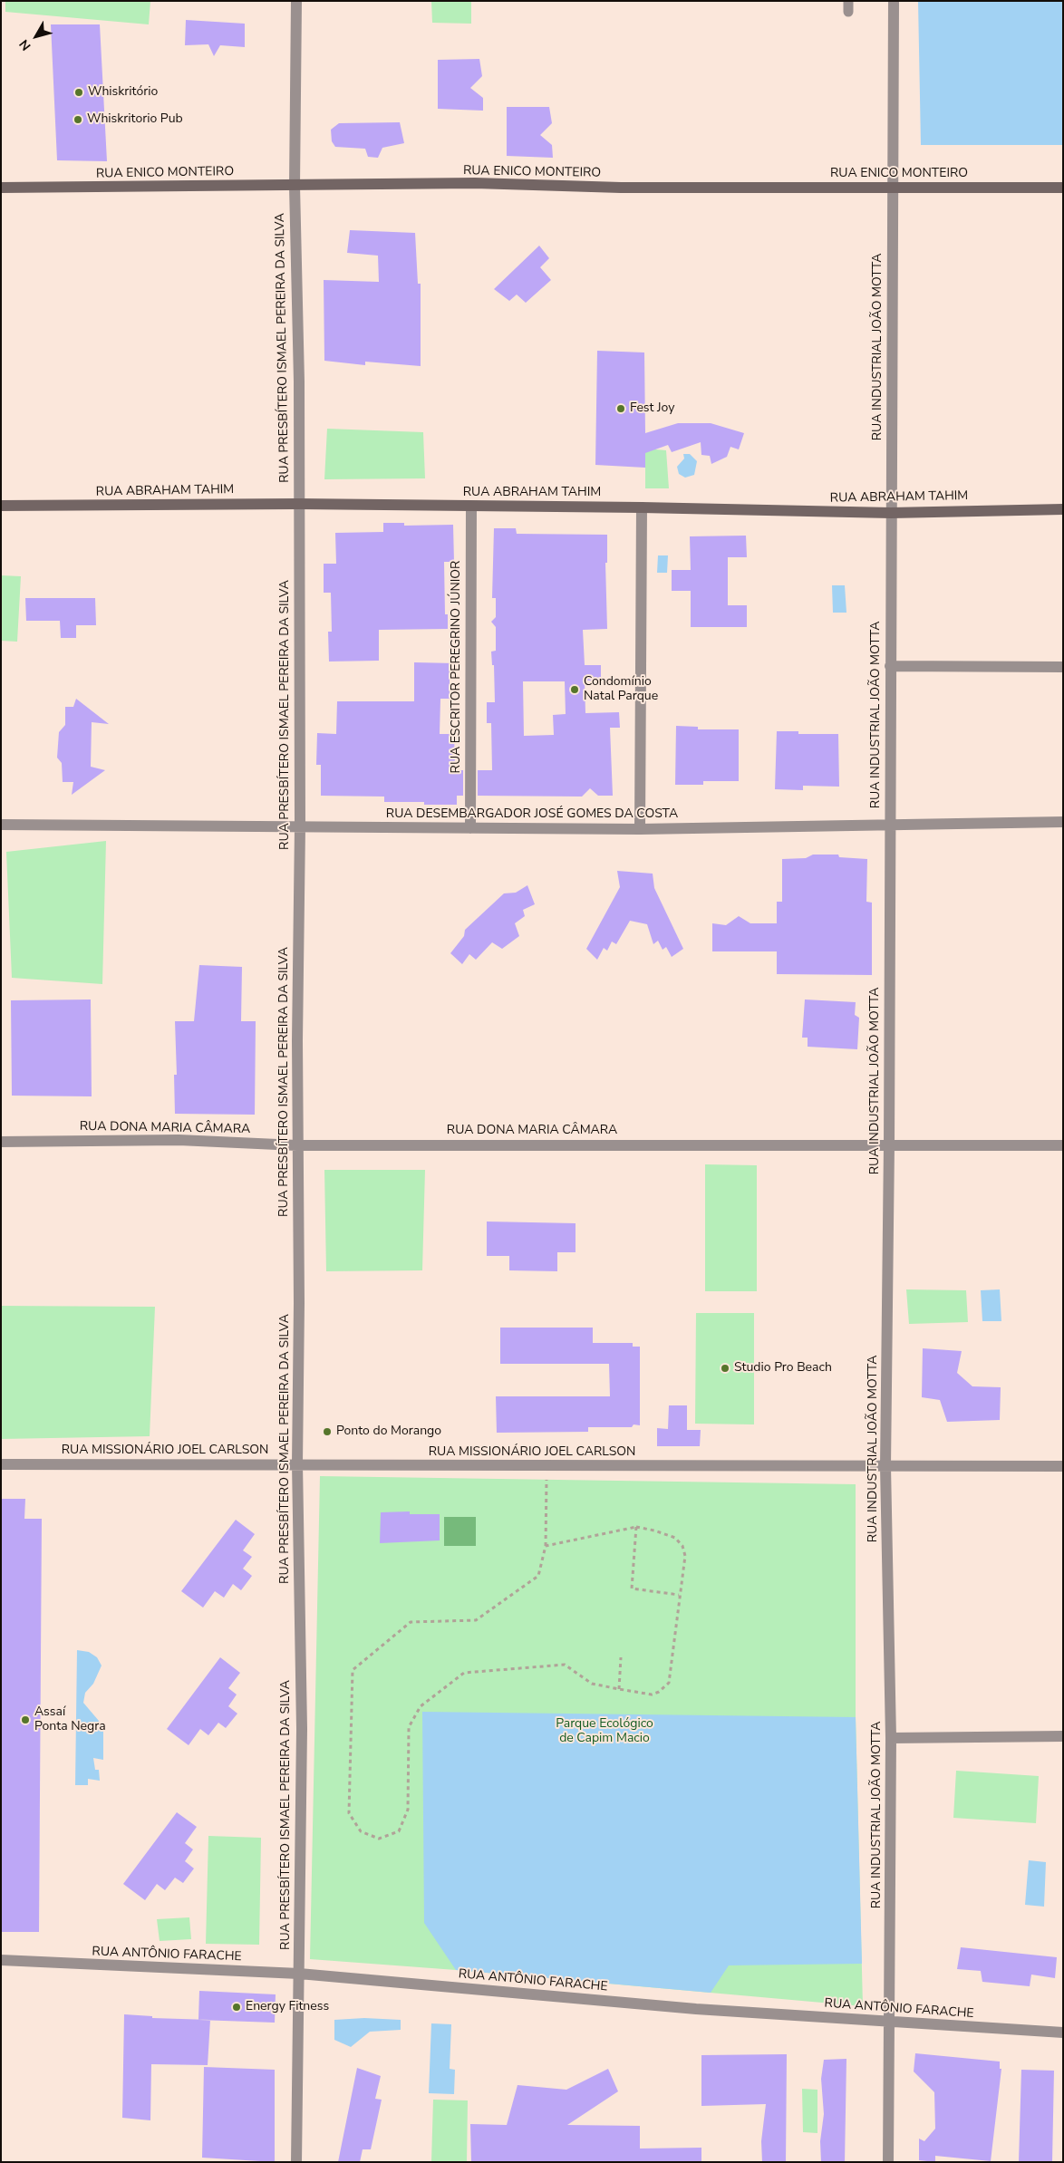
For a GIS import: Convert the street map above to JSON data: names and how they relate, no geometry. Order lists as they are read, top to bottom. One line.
{"streets":{"main road":["RUA ENICO MONTEIRO","RUA ABRAHAM TAHIM"],"street":["RUA INDUSTRIAL JOÃO MOTTA","RUA PRESBÍTERO ISMAEL PEREIRA DA SILVA","RUA ESCRITOR PEREGRINO JÚNIOR","RUA DESEMBARGADOR JOSÉ GOMES DA COSTA","RUA DONA MARIA CÂMARA","RUA MISSIONÁRIO JOEL CARLSON","RUA ANTÔNIO FARACHE"]},"crossings":[["RUA ENICO MONTEIRO","RUA INDUSTRIAL JOÃO MOTTA"],["RUA ENICO MONTEIRO","RUA PRESBÍTERO ISMAEL PEREIRA DA SILVA"],["RUA INDUSTRIAL JOÃO MOTTA","RUA ABRAHAM TAHIM"],["RUA INDUSTRIAL JOÃO MOTTA","RUA DESEMBARGADOR JOSÉ GOMES DA COSTA"],["RUA INDUSTRIAL JOÃO MOTTA","RUA DONA MARIA CÂMARA"],["RUA INDUSTRIAL JOÃO MOTTA","RUA MISSIONÁRIO JOEL CARLSON"],["RUA INDUSTRIAL JOÃO MOTTA","RUA ANTÔNIO FARACHE"],["RUA PRESBÍTERO ISMAEL PEREIRA DA SILVA","RUA ABRAHAM TAHIM"],["RUA PRESBÍTERO ISMAEL PEREIRA DA SILVA","RUA DESEMBARGADOR JOSÉ GOMES DA COSTA"],["RUA PRESBÍTERO ISMAEL PEREIRA DA SILVA","RUA DONA MARIA CÂMARA"],["RUA PRESBÍTERO ISMAEL PEREIRA DA SILVA","RUA MISSIONÁRIO JOEL CARLSON"],["RUA PRESBÍTERO ISMAEL PEREIRA DA SILVA","RUA ANTÔNIO FARACHE"],["RUA ABRAHAM TAHIM","RUA ESCRITOR PEREGRINO JÚNIOR"],["RUA ESCRITOR PEREGRINO JÚNIOR","RUA DESEMBARGADOR JOSÉ GOMES DA COSTA"]],"parks":["Parque Ecológico de Capim Macio"],"places":["Whiskritório","Whiskritorio Pub","Fest Joy","Condomínio Natal Parque","Studio Pro Beach","Ponto do Morango","Assaí Ponta Negra","Energy Fitness"],"north":"bottom left"}
